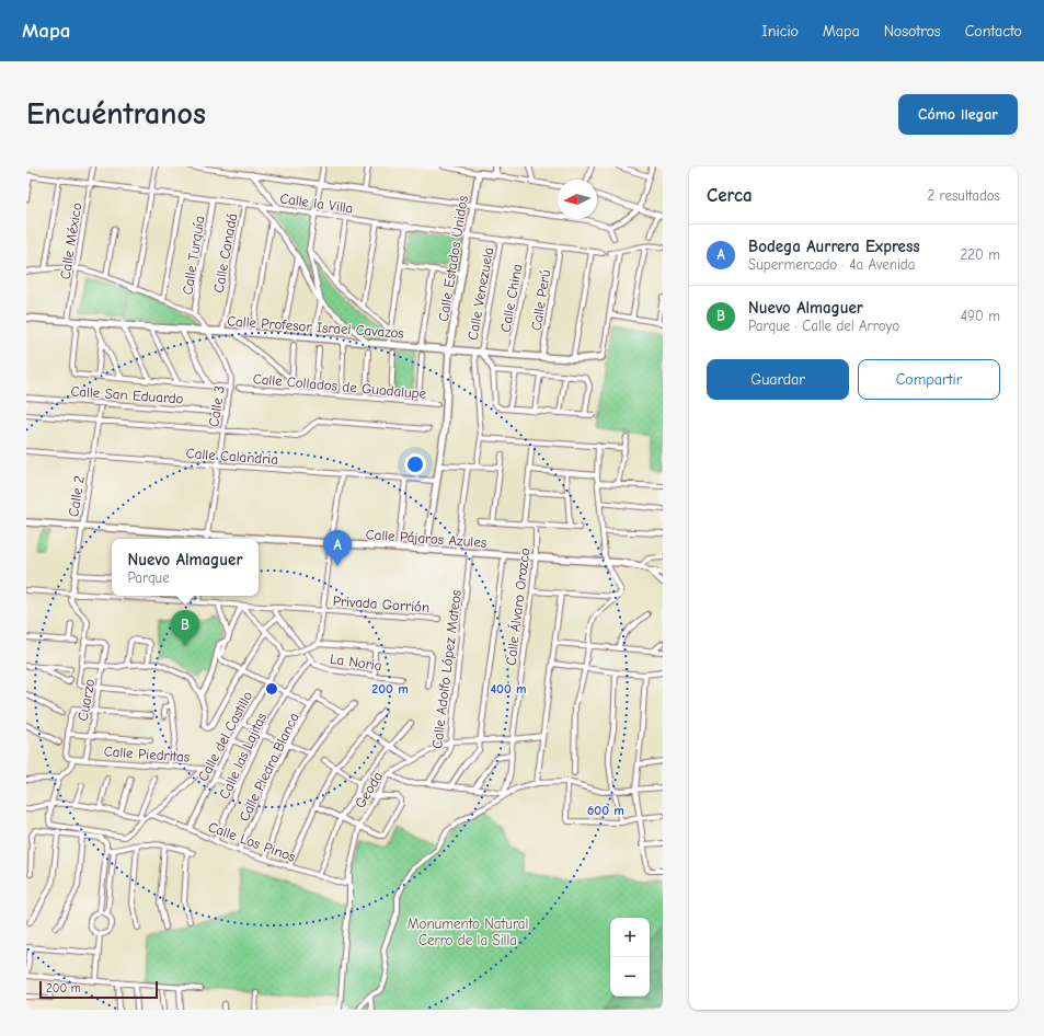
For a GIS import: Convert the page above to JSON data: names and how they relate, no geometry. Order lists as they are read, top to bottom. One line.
{"streets":{"street":["Calle la Villa","Calle México","Calle Canadá","Calle Turquía","Calle Estados Unidos","Calle Venezuela","Calle China","Calle Perú","Calle Profesor Israel Cavazos","Calle Collados de Guadalupe","Calle San Eduardo","Calle 3","Calle Calandria","Calle 2","Calle Pájaros Azules","Privada Gorrión","Calle Álvaro Orozco","La Noria","Calle Adolfo López Mateos","Cuarzo","Calle del Castillo","Calle Piedritas","Calle las Lajitas","Calle Piedra Blanca","Geoda","Calle Los Pinos"]},"crossings":[["Calle la Villa","Calle México"],["Calle la Villa","Calle Canadá"],["Calle la Villa","Calle Turquía"],["Calle la Villa","Calle Estados Unidos"],["Calle la Villa","Calle Venezuela"],["Calle la Villa","Calle China"],["Calle la Villa","Calle Perú"],["Calle México","Calle Profesor Israel Cavazos"],["Calle Canadá","Calle Profesor Israel Cavazos"],["Calle Turquía","Calle 3"],["Calle Estados Unidos","Calle Profesor Israel Cavazos"],["Calle Estados Unidos","Calle Calandria"],["Calle Estados Unidos","Calle Pájaros Azules"],["Calle Venezuela","Calle Profesor Israel Cavazos"],["Calle China","Calle Profesor Israel Cavazos"],["Calle Perú","Calle Profesor Israel Cavazos"],["Calle Profesor Israel Cavazos","Calle 3"],["Calle San Eduardo","Calle 3"],["Calle San Eduardo","Calle 2"],["Calle 3","Calle Calandria"],["Calle 3","Calle Pájaros Azules"],["Calle Calandria","Calle 2"],["Calle 2","Calle Pájaros Azules"],["Calle 2","Privada Gorrión"],["Calle Pájaros Azules","Calle Álvaro Orozco"],["Calle Pájaros Azules","Calle Adolfo López Mateos"],["Privada Gorrión","La Noria"],["La Noria","Calle las Lajitas"],["Calle Adolfo López Mateos","Geoda"],["Cuarzo","Calle Piedritas"],["Calle del Castillo","Calle Piedritas"],["Calle del Castillo","Calle Los Pinos"],["Calle las Lajitas","Calle Los Pinos"],["Calle Piedra Blanca","Calle Los Pinos"],["Geoda","Calle Los Pinos"]],"parks":["Monumento Natural Cerro de la Silla"],"scale_bar":"200 m","north":"left","page":{"header":"Mapa","nav":["Inicio","Mapa","Nosotros","Contacto"],"buttons":["Cómo llegar",["Guardar","Compartir"]],"title":"Encuéntranos","heading":["Cerca","2 resultados"],"list":[{"mark":"A","name":"Bodega Aurrera Express","note":"Supermercado · 4a Avenida","value":"220 m"},{"mark":"B","name":"Nuevo Almaguer","note":"Parque · Calle del Arroyo","value":"490 m"}],"pins":["A","B"],"popup":["Nuevo Almaguer","Parque"],"map_buttons":["+","−"],"scale":"200 m"},"rings":["200 m","400 m","600 m"]}
